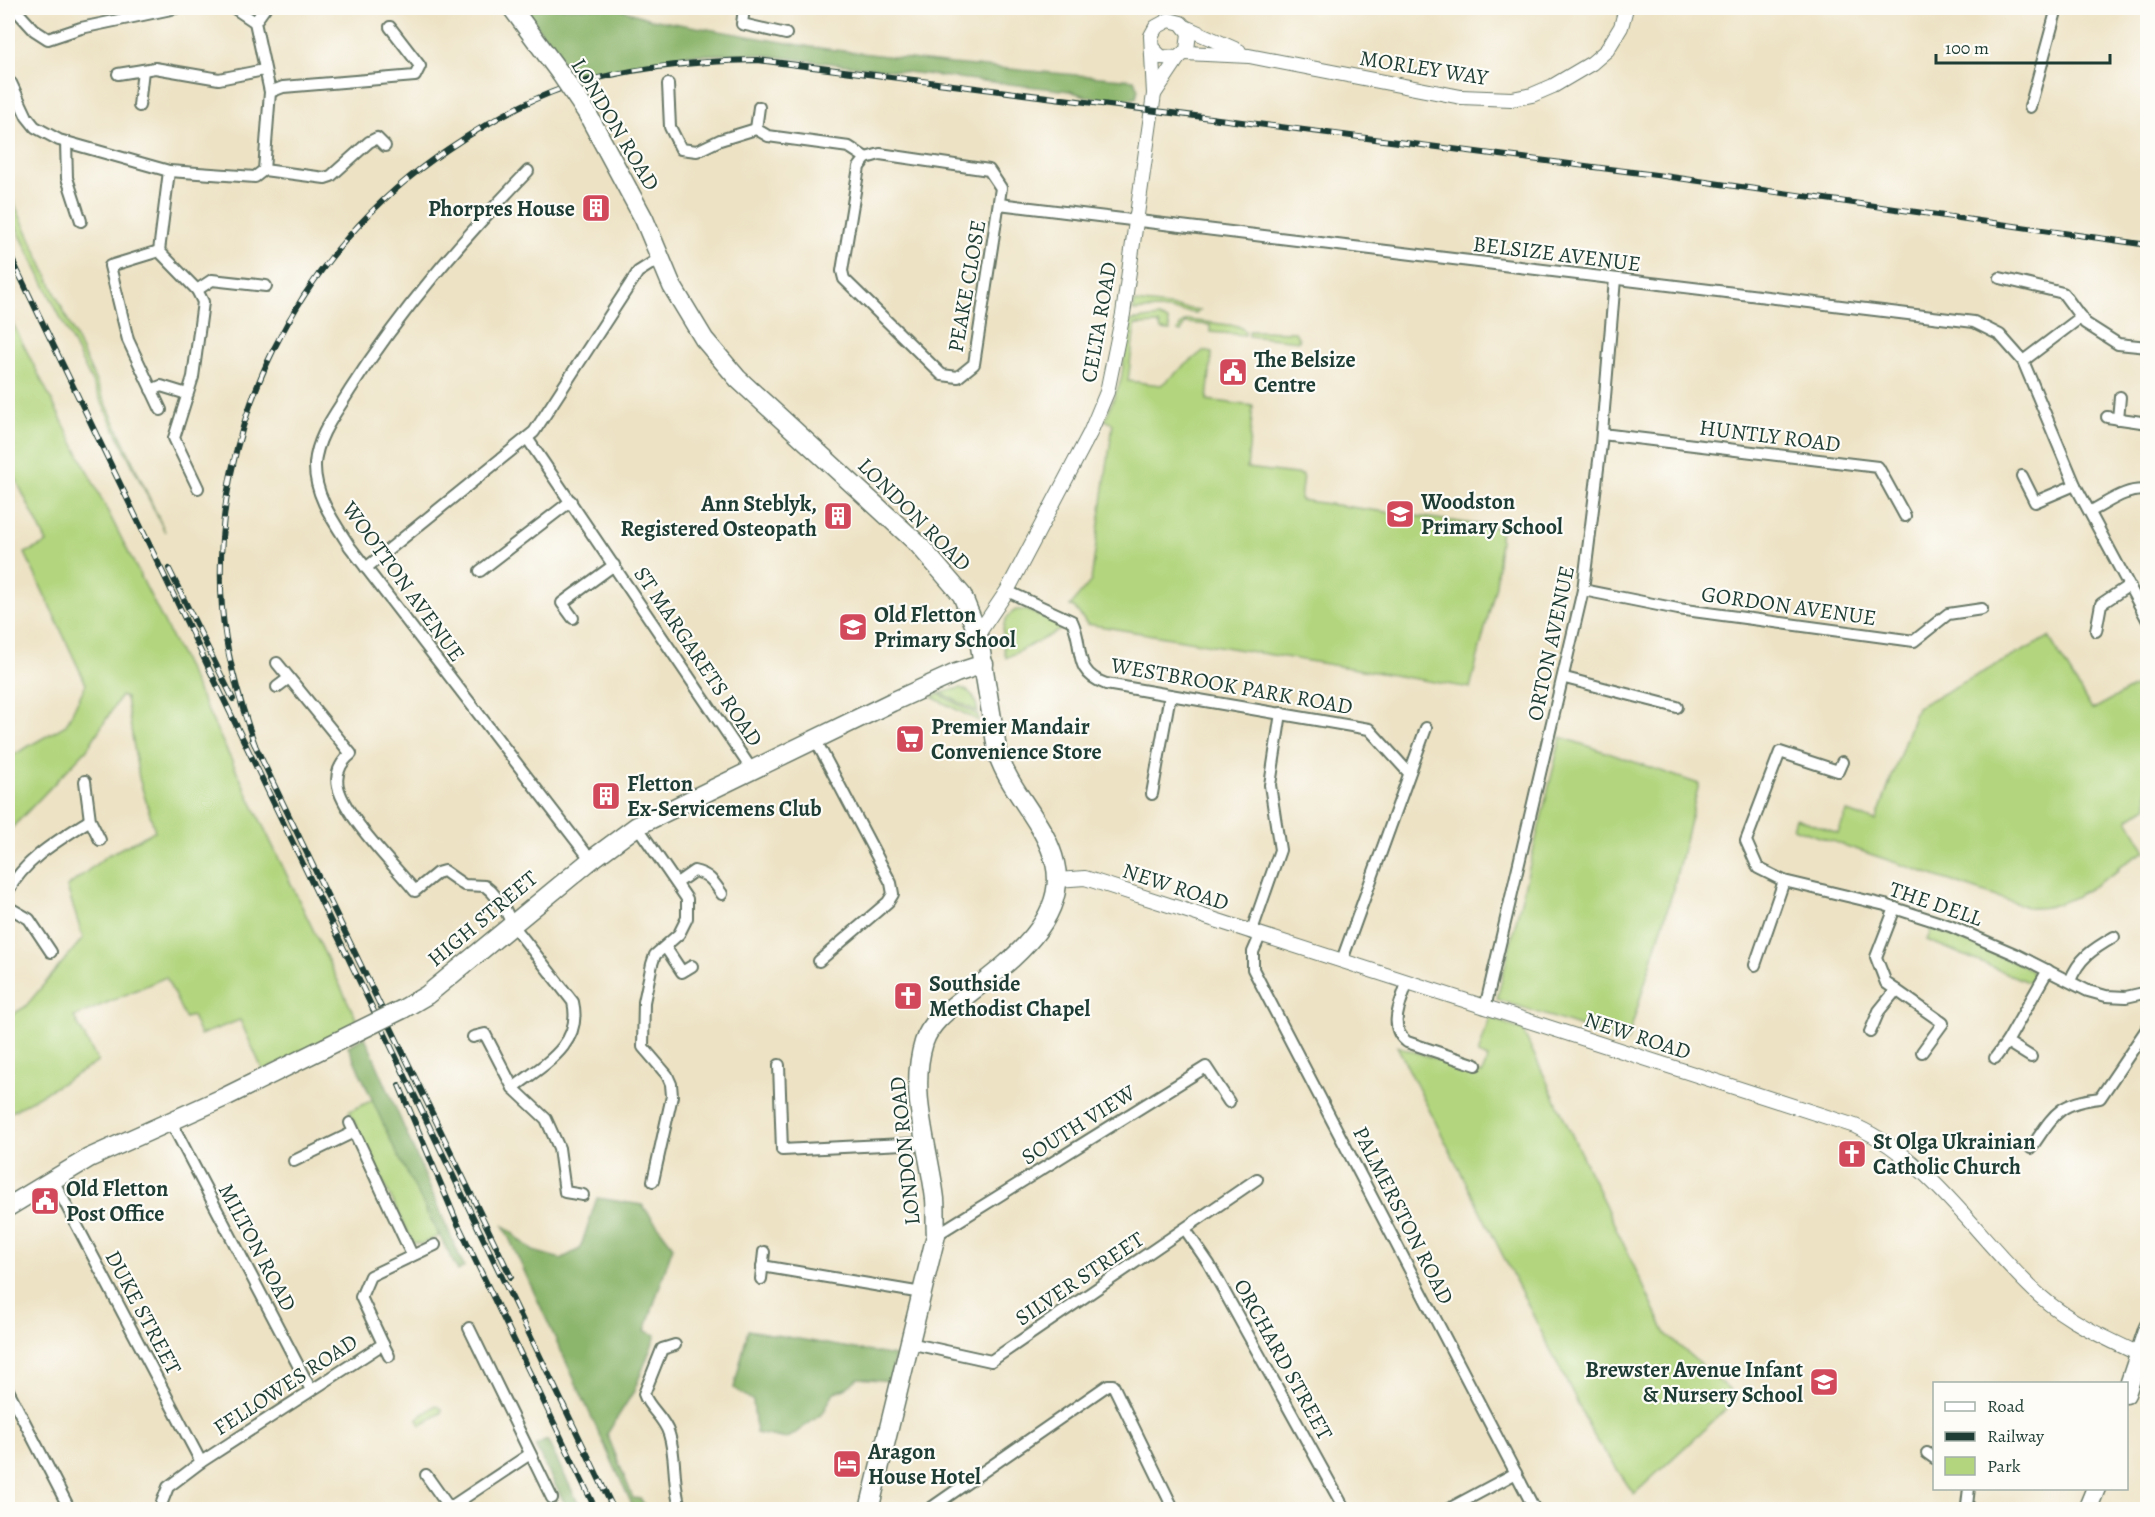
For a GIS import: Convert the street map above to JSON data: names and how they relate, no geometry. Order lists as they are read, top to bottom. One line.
{"streets":{"main road":["LONDON ROAD","HIGH STREET"],"street":["MORLEY WAY","BELSIZE AVENUE","PEAKE CLOSE","CELTA ROAD","HUNTLY ROAD","WOOTTON AVENUE","GORDON AVENUE","ORTON AVENUE","ST MARGARETS ROAD","WESTBROOK PARK ROAD","NEW ROAD","THE DELL","SOUTH VIEW","PALMERSTON ROAD","MILTON ROAD","SILVER STREET","DUKE STREET","ORCHARD STREET","FELLOWES ROAD"]},"crossings":[["MORLEY WAY","CELTA ROAD"],["LONDON ROAD","CELTA ROAD"],["LONDON ROAD","NEW ROAD"],["LONDON ROAD","HIGH STREET"],["LONDON ROAD","SOUTH VIEW"],["LONDON ROAD","SILVER STREET"],["BELSIZE AVENUE","PEAKE CLOSE"],["BELSIZE AVENUE","CELTA ROAD"],["BELSIZE AVENUE","ORTON AVENUE"],["PEAKE CLOSE","CELTA ROAD"],["CELTA ROAD","WESTBROOK PARK ROAD"],["HUNTLY ROAD","ORTON AVENUE"],["WOOTTON AVENUE","HIGH STREET"],["GORDON AVENUE","ORTON AVENUE"],["ORTON AVENUE","NEW ROAD"],["ST MARGARETS ROAD","HIGH STREET"],["WESTBROOK PARK ROAD","PALMERSTON ROAD"],["NEW ROAD","PALMERSTON ROAD"],["HIGH STREET","MILTON ROAD"],["HIGH STREET","DUKE STREET"],["MILTON ROAD","FELLOWES ROAD"],["SILVER STREET","ORCHARD STREET"],["DUKE STREET","FELLOWES ROAD"]],"places":{"building":["Phorpres House","Ann Steblyk, Registered Osteopath","Fletton Ex-Servicemens Club"],"public building":["The Belsize Centre","Old Fletton Post Office"],"school or university":["Woodston Primary School","Old Fletton Primary School","Brewster Avenue Infant & Nursery School"],"supermarket":["Premier Mandair Convenience Store"],"church":["Southside Methodist Chapel","St Olga Ukrainian Catholic Church"],"hotel":["Aragon House Hotel"]},"legend":["Road","Railway","Park"],"scale_bar":"100 m"}
